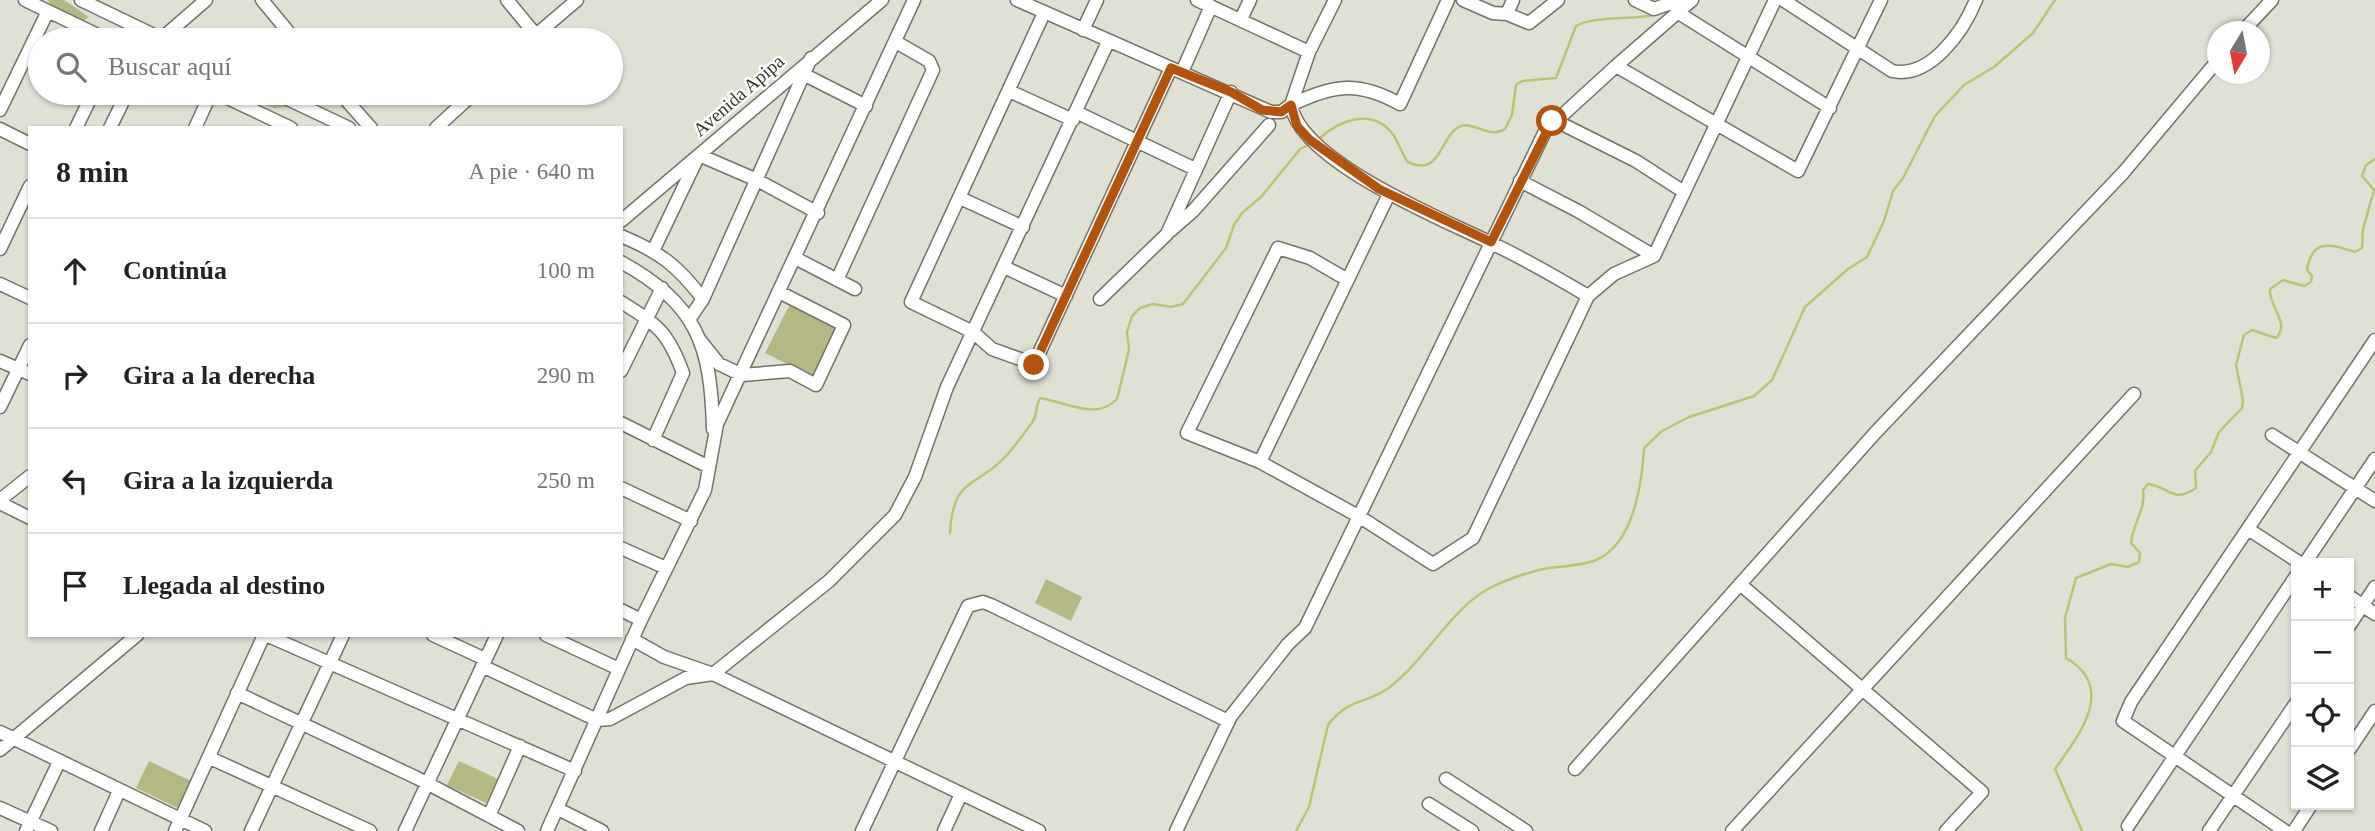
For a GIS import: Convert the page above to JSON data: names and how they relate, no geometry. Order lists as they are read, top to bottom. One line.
{"streets":{"street":["Avenida Apipa"]},"north":"bottom","page":{"search":"Buscar aquí","heading":["8 min","A pie · 640 m"],"list":[["Continúa","100 m"],["Gira a la derecha","290 m"],["Gira a la izquierda","250 m"],"Llegada al destino"],"map_buttons":["+","−"]}}
